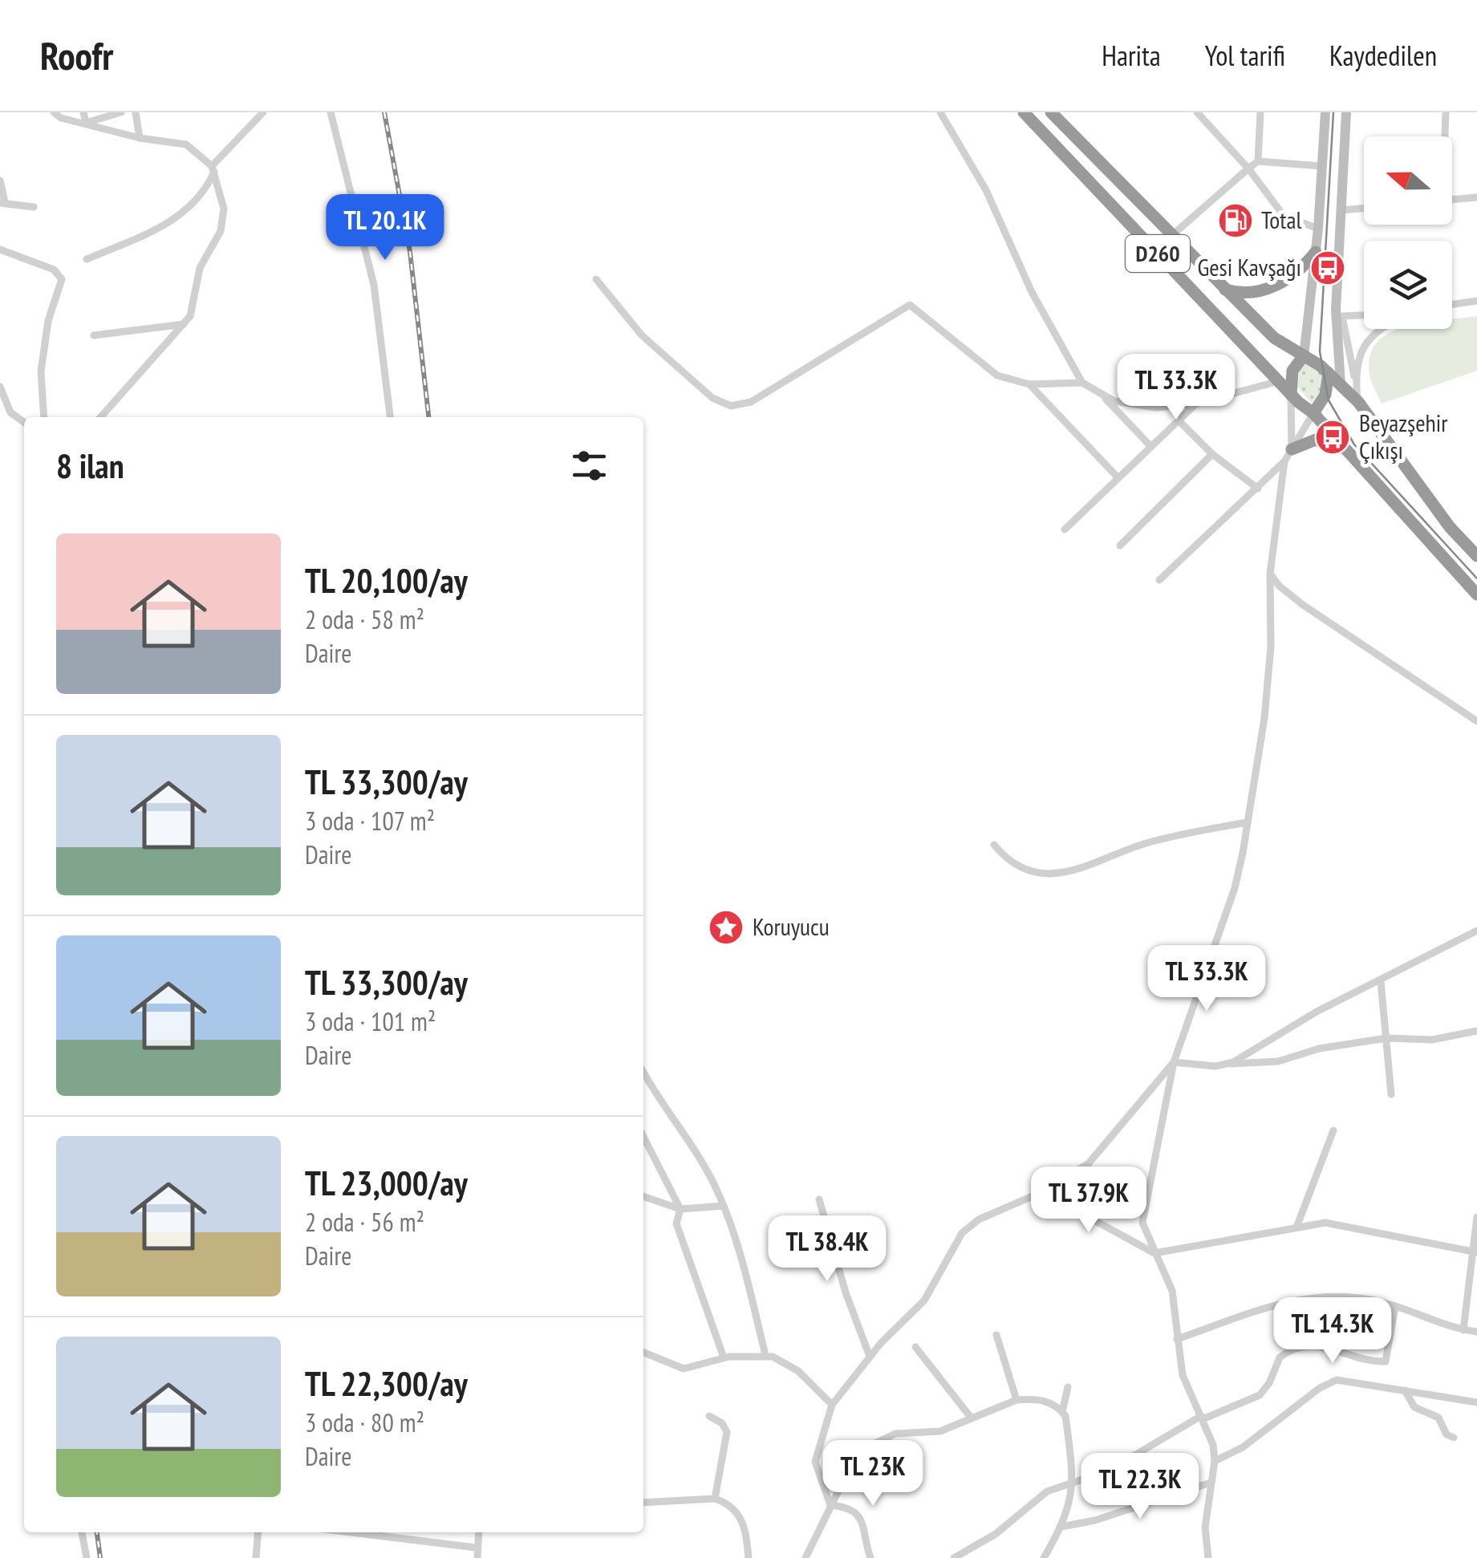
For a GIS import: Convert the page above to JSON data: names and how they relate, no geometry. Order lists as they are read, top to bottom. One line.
{"streets":{"highway":["D260"]},"places":{"fuel station":["Total"],"bus stop":["Gesi Kavşağı","Beyazşehir Çıkışı"],"place":["Koruyucu"]},"north":"left","page":{"header":"Roofr","nav":["Harita","Yol tarifi","Kaydedilen"],"price":["TL 20.1K","TL 33.3K","TL 33.3K","TL 37.9K","TL 38.4K","TL 14.3K","TL 23K","TL 22.3K"],"heading":"8 ilan","list":[{"name":"TL 20,100/ay","note":"2 oda · 58 m² · Daire"},{"name":"TL 33,300/ay","note":"3 oda · 107 m² · Daire"},{"name":"TL 33,300/ay","note":"3 oda · 101 m² · Daire"},{"name":"TL 23,000/ay","note":"2 oda · 56 m² · Daire"},{"name":"TL 22,300/ay","note":"3 oda · 80 m² · Daire"}]}}
